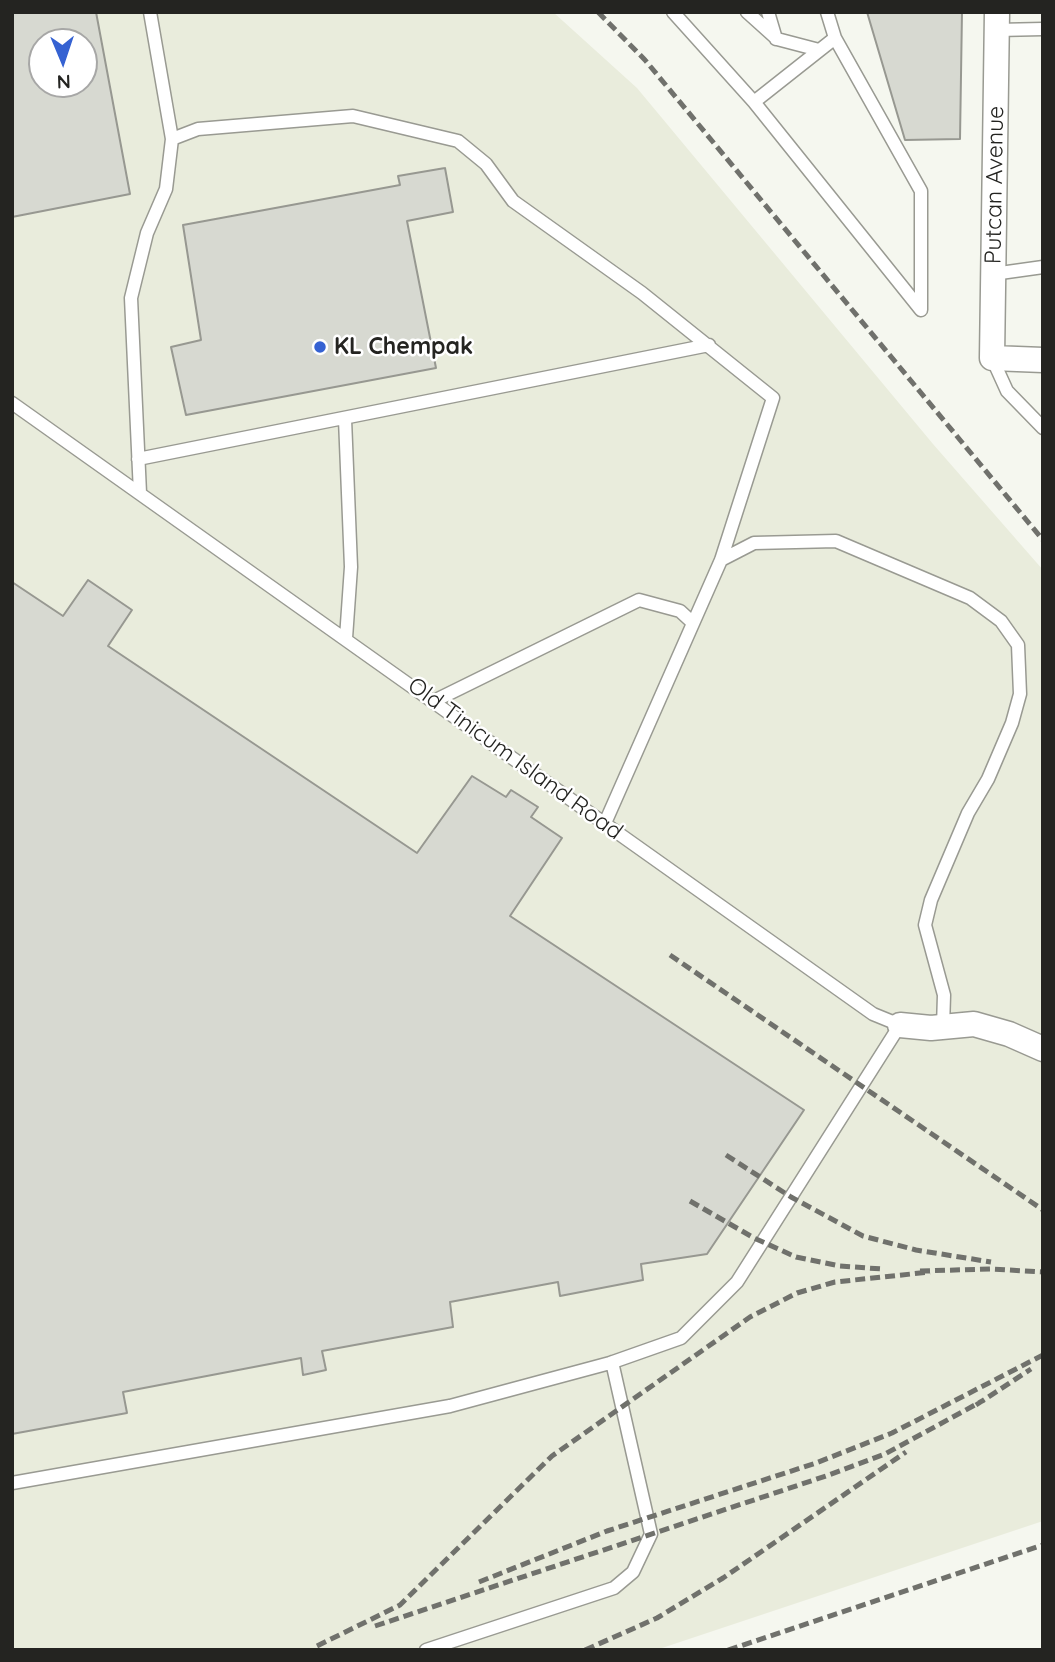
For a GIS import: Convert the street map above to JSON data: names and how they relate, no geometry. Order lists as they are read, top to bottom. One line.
{"streets":{"street":["Putcan Avenue","Old Tinicum Island Road"]},"places":["KL Chempak"],"north":"bottom"}
